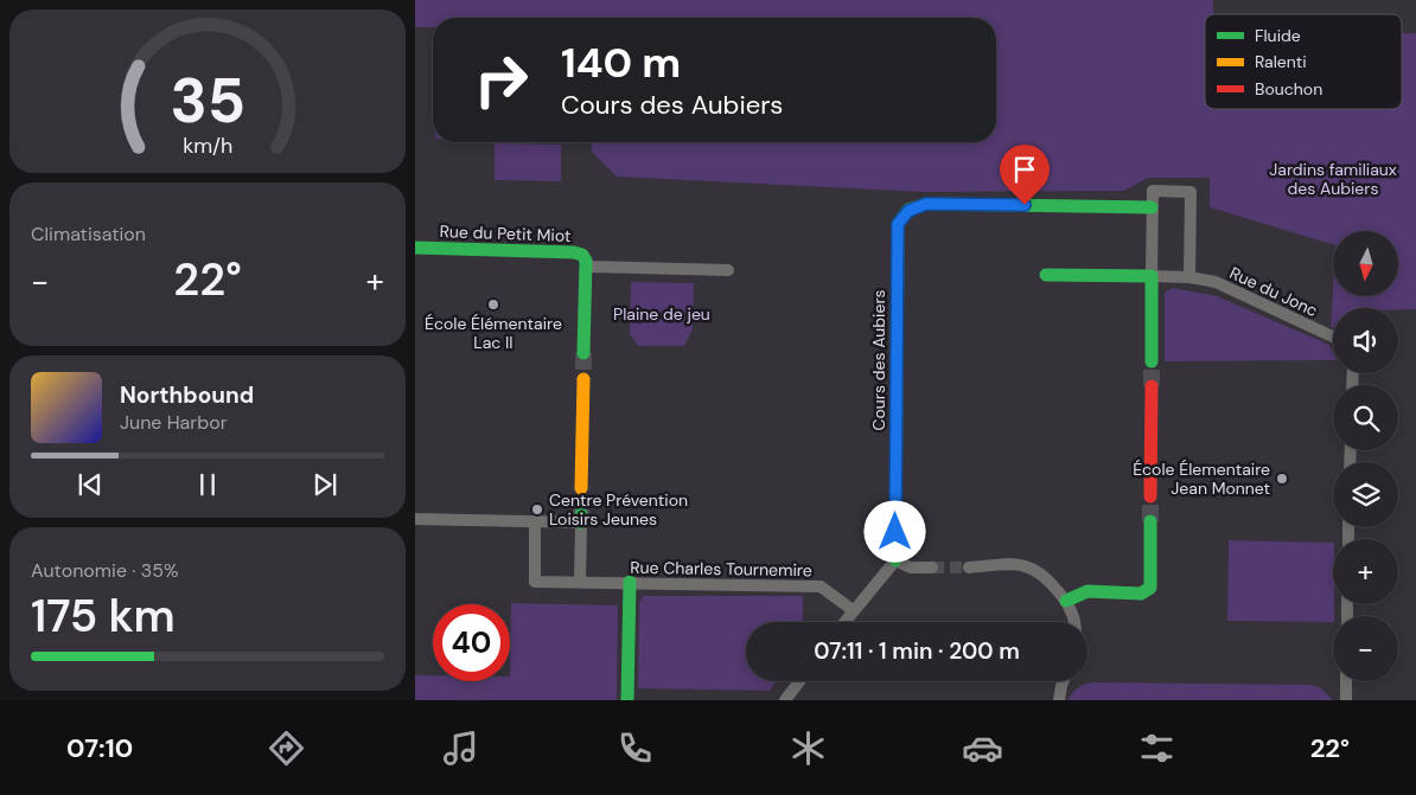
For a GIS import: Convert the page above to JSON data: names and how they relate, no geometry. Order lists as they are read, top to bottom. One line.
{"streets":{"street":["Rue du Petit Miot","Rue du Jonc","Cours des Aubiers","Rue Charles Tournemire"]},"parks":["Jardins familiaux des Aubiers","Plaine de jeu"],"places":["École Élémentaire Lac II","École Élementaire Jean Monnet","Centre Prévention Loisirs Jeunes"],"legend":["Fluide","Ralenti","Bouchon"],"north":"bottom","page":{"turn":["140 m","Cours des Aubiers"],"tile":["Climatisation",["Autonomie · 35%","175 km"]],"map_buttons":["+","−"],"heat":["−","22°","+"],"song":["Northbound","June Harbor"],"limit":"40","trip":"07:11 · 1 min · 200 m","tabs":["07:10","22°"],"gauge":["35","km/h"]}}
